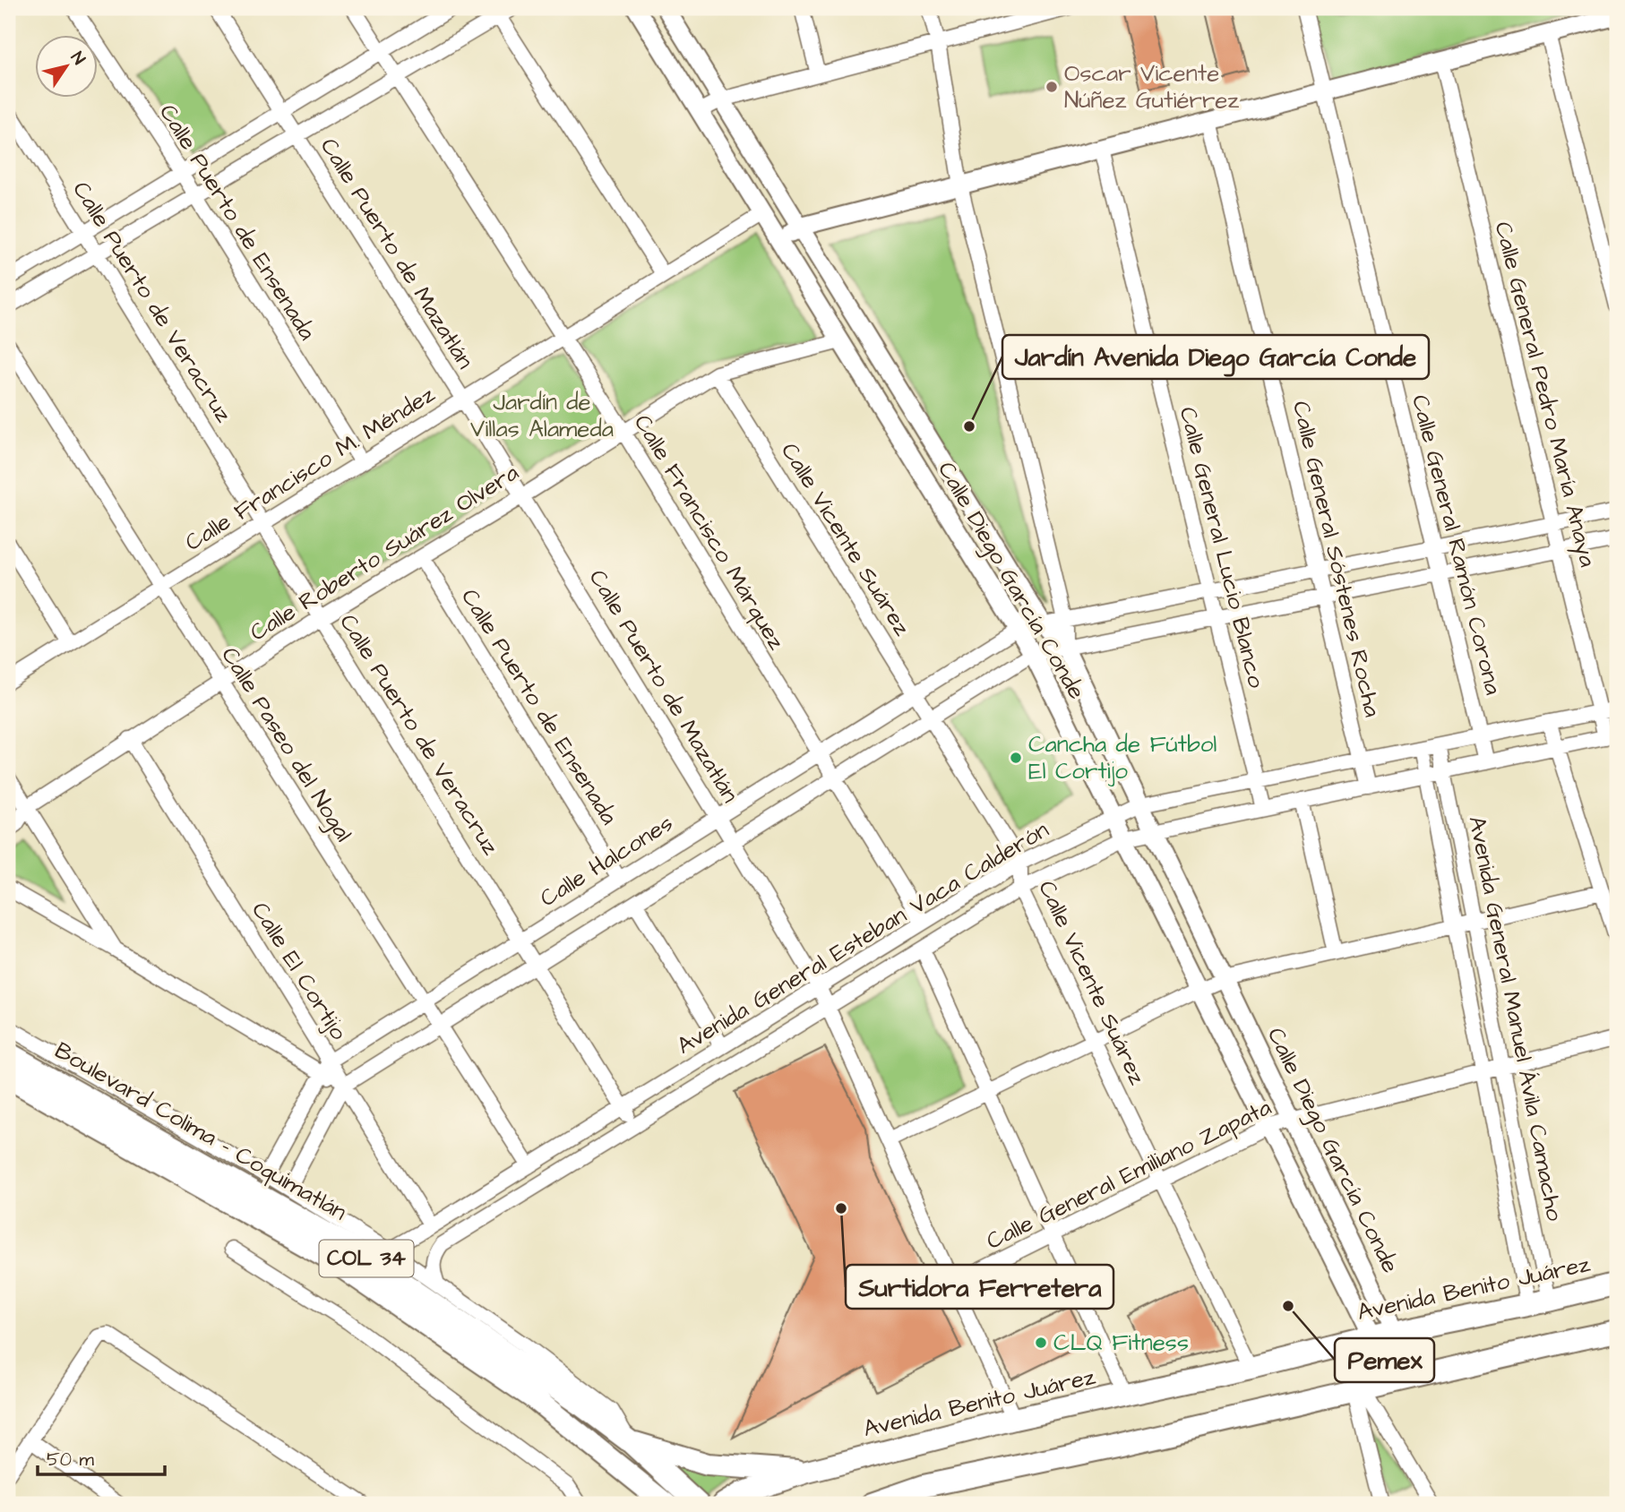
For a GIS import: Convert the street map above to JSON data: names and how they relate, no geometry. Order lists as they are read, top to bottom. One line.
{"streets":{"main road":["Boulevard Colima - Coquimatlán","COL 34","Avenida Benito Juárez"],"street":["Calle Puerto de Ensenada","Calle Puerto de Mazatlán","Calle Puerto de Veracruz","Calle General Pedro María Anaya","Calle Francisco M. Méndez","Calle Francisco Márquez","Calle Vicente Suárez","Calle General Ramón Corona","Calle General Lucio Blanco","Calle Roberto Suárez Olvera","Calle General Sóstenes Rocha","Calle Diego García Conde","Calle Paseo del Nogal","Calle Halcones","Avenida General Esteban Vaca Calderón","Calle El Cortijo","Avenida General Manuel Ávila Camacho","Calle General Emiliano Zapata"]},"crossings":[["Calle Puerto de Ensenada","Calle Francisco M. Méndez"],["Calle Puerto de Ensenada","Calle Roberto Suárez Olvera"],["Calle Puerto de Ensenada","Calle Halcones"],["Calle Puerto de Mazatlán","Calle Francisco M. Méndez"],["Calle Puerto de Mazatlán","Calle Roberto Suárez Olvera"],["Calle Puerto de Mazatlán","Calle Halcones"],["Calle Puerto de Mazatlán","Avenida General Esteban Vaca Calderón"],["Calle Puerto de Mazatlán","Calle General Emiliano Zapata"],["Calle Puerto de Mazatlán","Avenida Benito Juárez"],["Calle Puerto de Veracruz","Calle Francisco M. Méndez"],["Calle Puerto de Veracruz","Calle Roberto Suárez Olvera"],["Calle Puerto de Veracruz","Calle Halcones"],["Calle Puerto de Veracruz","Avenida General Esteban Vaca Calderón"],["Calle General Pedro María Anaya","Calle Halcones"],["Calle General Pedro María Anaya","Avenida General Esteban Vaca Calderón"],["Calle Francisco M. Méndez","Calle Francisco Márquez"],["Calle Francisco M. Méndez","Calle Diego García Conde"],["Calle Francisco M. Méndez","Calle Paseo del Nogal"],["Calle Francisco Márquez","Calle Roberto Suárez Olvera"],["Calle Francisco Márquez","Calle Halcones"],["Calle Francisco Márquez","Avenida General Esteban Vaca Calderón"],["Calle Vicente Suárez","Calle Roberto Suárez Olvera"],["Calle Vicente Suárez","Calle Halcones"],["Calle Vicente Suárez","Avenida General Esteban Vaca Calderón"],["Calle Vicente Suárez","Calle General Emiliano Zapata"],["Calle Vicente Suárez","Avenida Benito Juárez"],["Calle General Ramón Corona","Calle Halcones"],["Calle General Ramón Corona","Avenida General Esteban Vaca Calderón"],["Calle General Lucio Blanco","Calle Halcones"],["Calle General Lucio Blanco","Avenida General Esteban Vaca Calderón"],["Calle Roberto Suárez Olvera","Calle Diego García Conde"],["Calle Roberto Suárez Olvera","Calle Paseo del Nogal"],["Calle Roberto Suárez Olvera","Calle El Cortijo"],["Calle General Sóstenes Rocha","Calle Halcones"],["Calle General Sóstenes Rocha","Avenida General Esteban Vaca Calderón"],["Calle Diego García Conde","Calle Halcones"],["Calle Diego García Conde","Avenida General Esteban Vaca Calderón"],["Calle Diego García Conde","Calle General Emiliano Zapata"],["Calle Diego García Conde","Avenida Benito Juárez"],["Calle Paseo del Nogal","Calle Halcones"],["Calle Paseo del Nogal","Avenida General Esteban Vaca Calderón"],["Calle Halcones","Calle El Cortijo"],["Avenida General Esteban Vaca Calderón","Avenida General Manuel Ávila Camacho"],["Avenida General Manuel Ávila Camacho","Calle General Emiliano Zapata"],["Avenida General Manuel Ávila Camacho","Avenida Benito Juárez"]],"parks":["Jardín de Villas Alameda"],"places":["Oscar Vicente Núñez Gutiérrez","Jardín Avenida Diego García Conde","Cancha de Fútbol El Cortijo","Surtidora Ferretera","Pemex","CLQ Fitness"],"scale_bar":"50 m","north":"top right"}
